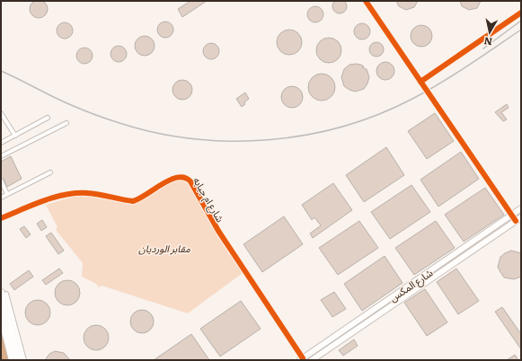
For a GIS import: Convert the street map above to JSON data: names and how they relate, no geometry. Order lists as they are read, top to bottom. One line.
{"streets":{"main road":["شارع المكس"],"street":["شارع ام جبابه"]},"crossings":[["شارع ام جبابه","شارع المكس"]],"parks":["مقابر الورديان"],"north":"bottom"}
